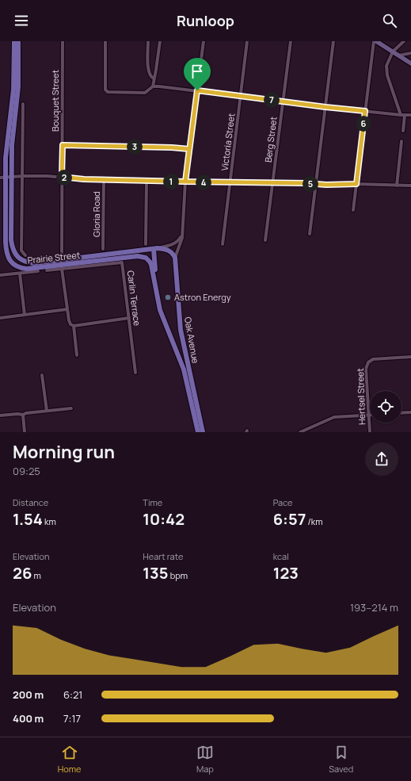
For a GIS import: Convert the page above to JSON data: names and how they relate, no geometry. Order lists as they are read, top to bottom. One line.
{"streets":{"main road":["Prairie Street","Oak Avenue"],"street":["Bouquet Street","Berg Street","Victoria Street","Gloria Road","Carlin Terrace","Hertsel Street"]},"crossings":[["Prairie Street","Oak Avenue"]],"places":["Astron Energy"],"page":{"header":"Runloop","pins":["7","6","3","2","1","4","5"],"heading":["Morning run","09:25"],"stats":[["Distance","1.54 km"],["Time","10:42"],["Pace","6:57 /km"],["Elevation","26 m"],["Heart rate","135 bpm"],["kcal","123"]],"chart":["Elevation","193–214 m"],"list":[{"name":"200 m","note":"6:21"},{"name":"400 m","note":"7:17"}],"tabs":["Home","Map","Saved"]}}
